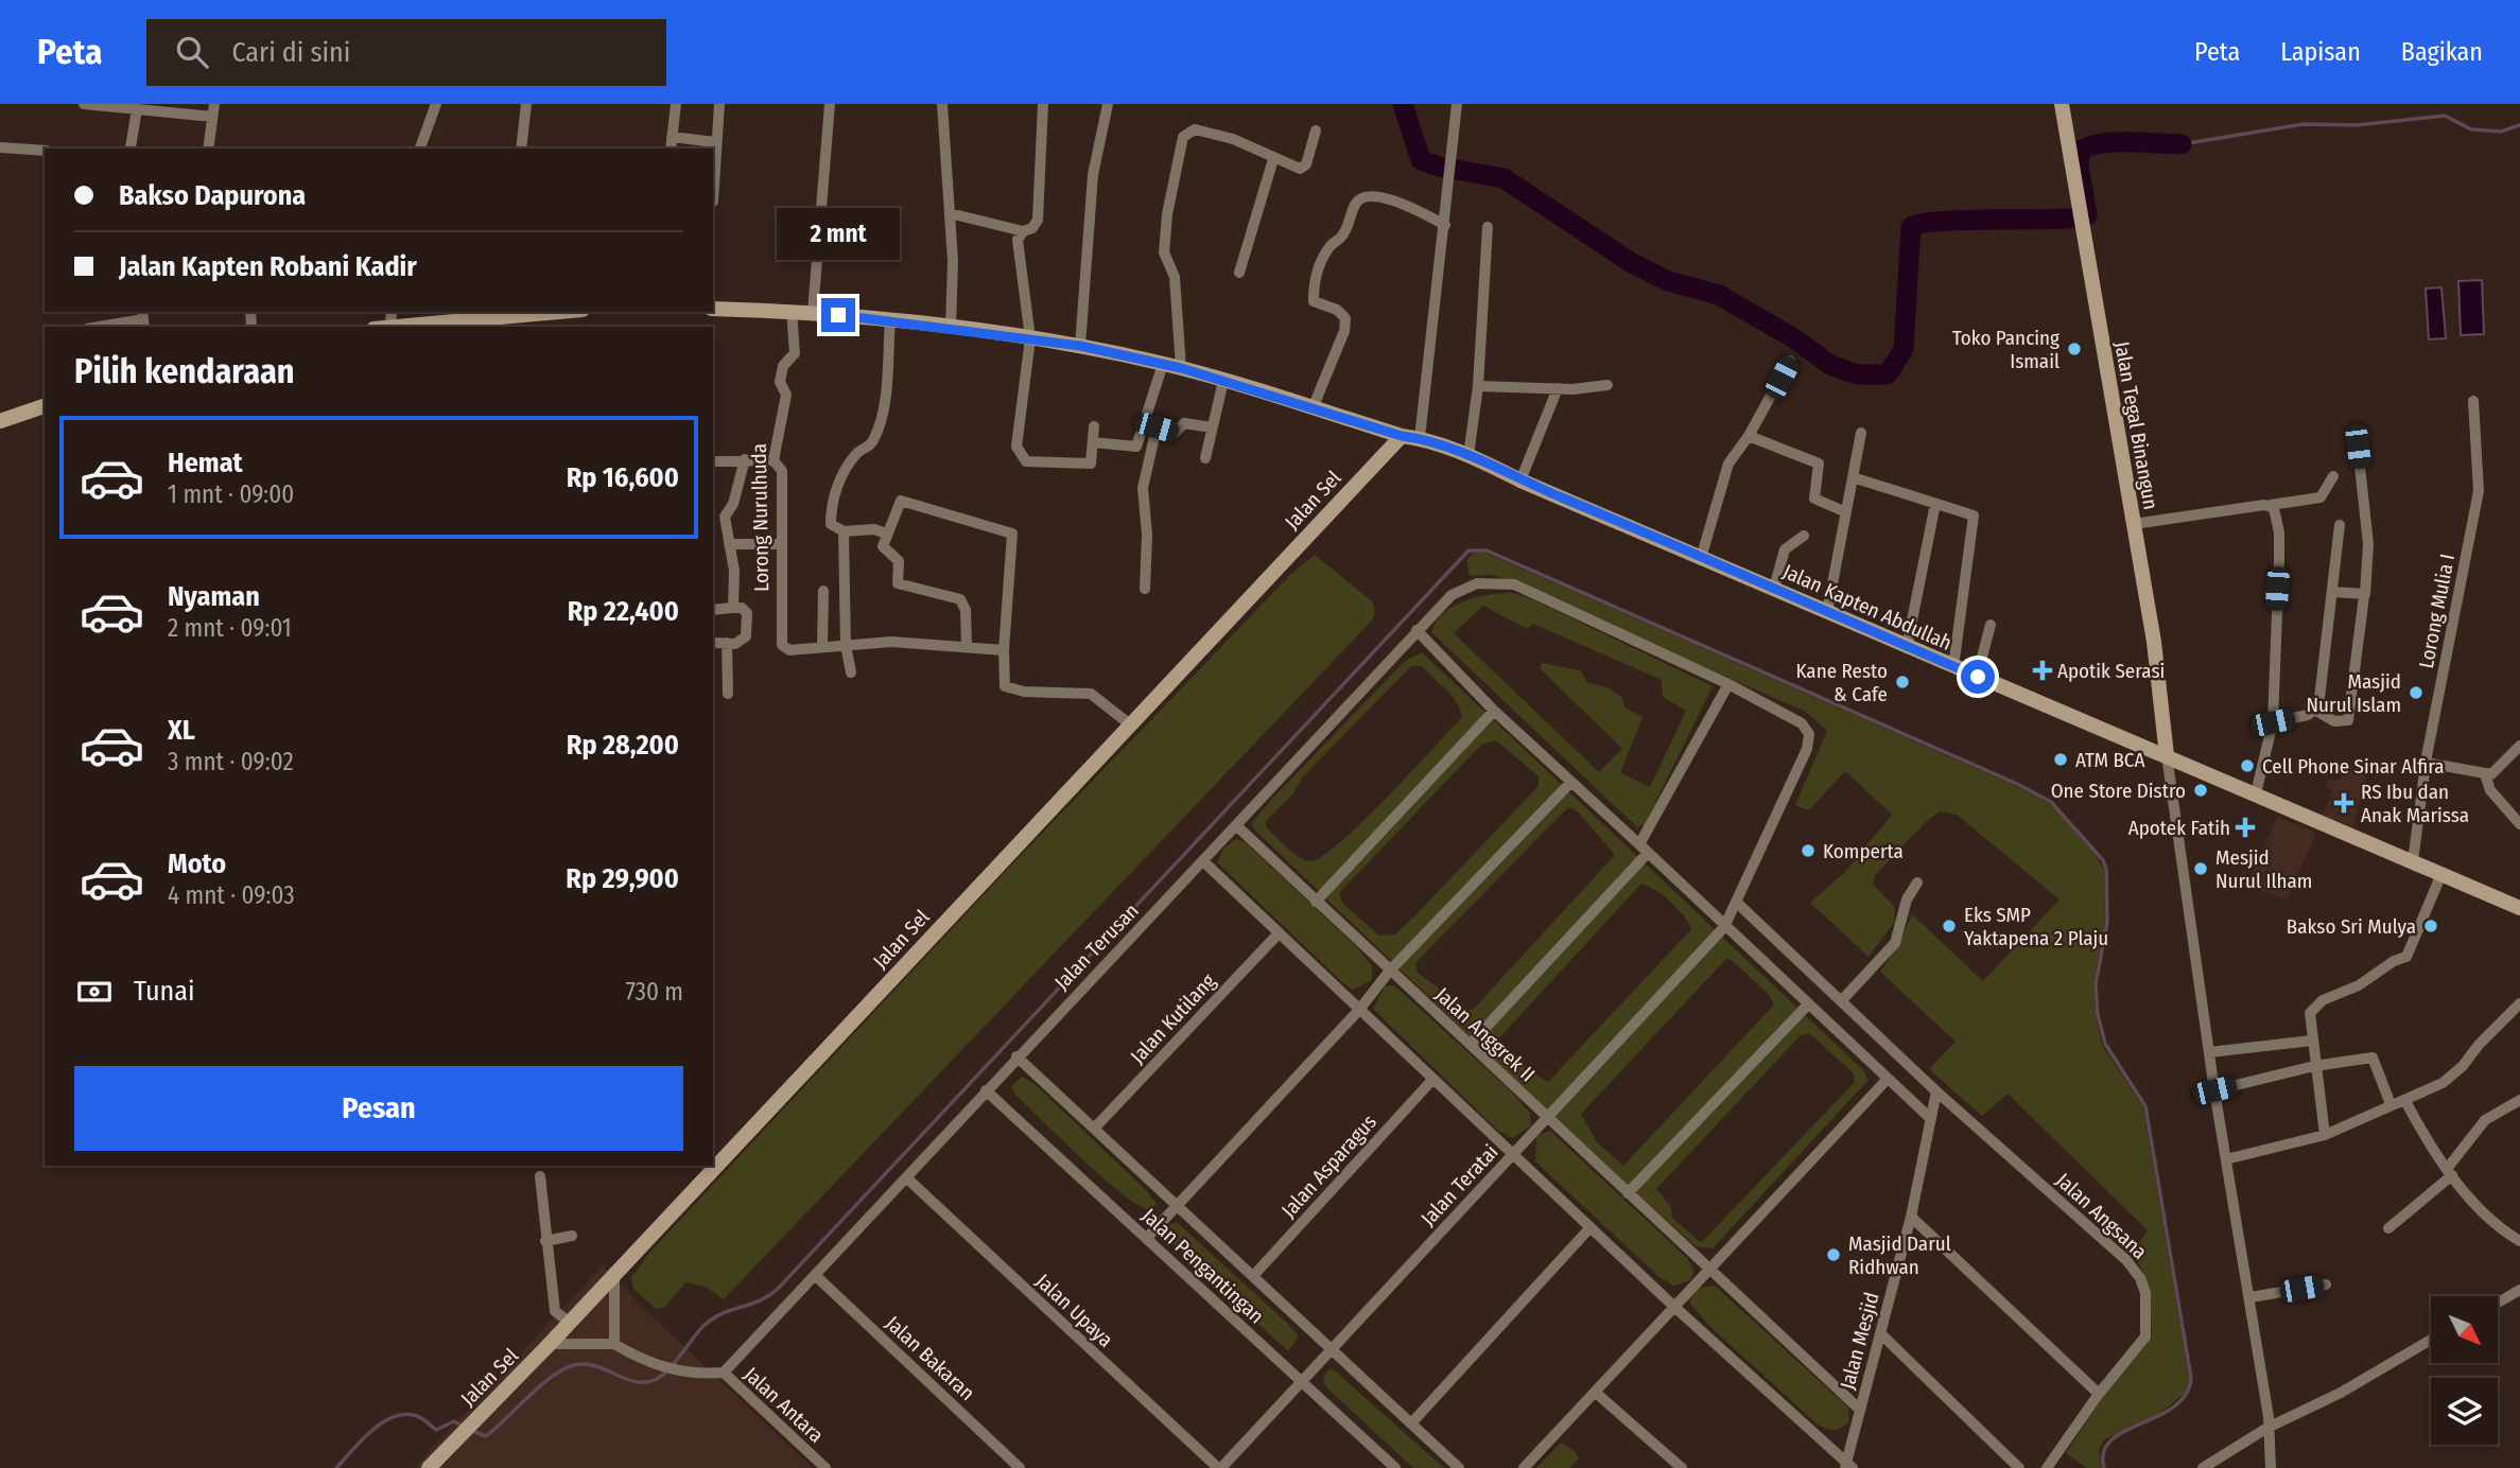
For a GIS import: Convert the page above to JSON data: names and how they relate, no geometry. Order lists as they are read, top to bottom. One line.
{"streets":{"main road":["Jalan Tegal Binangun","Jalan Sel","Jalan Kapten Abdullah"],"street":["Lorong Nurulhuda","Lorong Mulia I","Jalan Terusan","Jalan Kutilang","Jalan Anggrek II","Jalan Asparagus","Jalan Teratai","Jalan Angsana","Jalan Pengantingan","Jalan Upaya","Jalan Mesjid","Jalan Bakaran","Jalan Antara"]},"crossings":[["Jalan Tegal Binangun","Jalan Kapten Abdullah"],["Jalan Sel","Jalan Kapten Abdullah"],["Lorong Nurulhuda","Jalan Kapten Abdullah"],["Jalan Kapten Abdullah","Lorong Mulia I"],["Jalan Terusan","Jalan Anggrek II"],["Jalan Terusan","Jalan Teratai"],["Jalan Terusan","Jalan Pengantingan"],["Jalan Terusan","Jalan Upaya"],["Jalan Terusan","Jalan Bakaran"],["Jalan Terusan","Jalan Antara"],["Jalan Anggrek II","Jalan Teratai"],["Jalan Anggrek II","Jalan Mesjid"],["Jalan Teratai","Jalan Angsana"],["Jalan Teratai","Jalan Pengantingan"],["Jalan Teratai","Jalan Upaya"],["Jalan Angsana","Jalan Mesjid"]],"places":{"other":["Toko Pancing Ismail","Kane Resto & Cafe","Masjid Nurul Islam","ATM BCA","Cell Phone Sinar Alfira","One Store Distro","Komperta","Mesjid Nurul Ilham","Eks SMP Yaktapena 2 Plaju","Bakso Sri Mulya","Masjid Darul Ridhwan"],"health":["Apotik Serasi","RS Ibu dan Anak Marissa","Apotek Fatih"]},"north":"bottom right","page":{"header":"Peta","search":"Cari di sini","nav":["Peta","Lapisan","Bagikan"],"banner":["Bakso Dapurona","Jalan Kapten Robani Kadir"],"bubble":"2 mnt","heading":"Pilih kendaraan","list":[{"name":"Hemat","note":"1 mnt · 09:00","value":"Rp 16,600"},{"name":"Nyaman","note":"2 mnt · 09:01","value":"Rp 22,400"},{"name":"XL","note":"3 mnt · 09:02","value":"Rp 28,200"},{"name":"Moto","note":"4 mnt · 09:03","value":"Rp 29,900"}],"pay":["Tunai","730 m"],"buttons":"Pesan"}}
